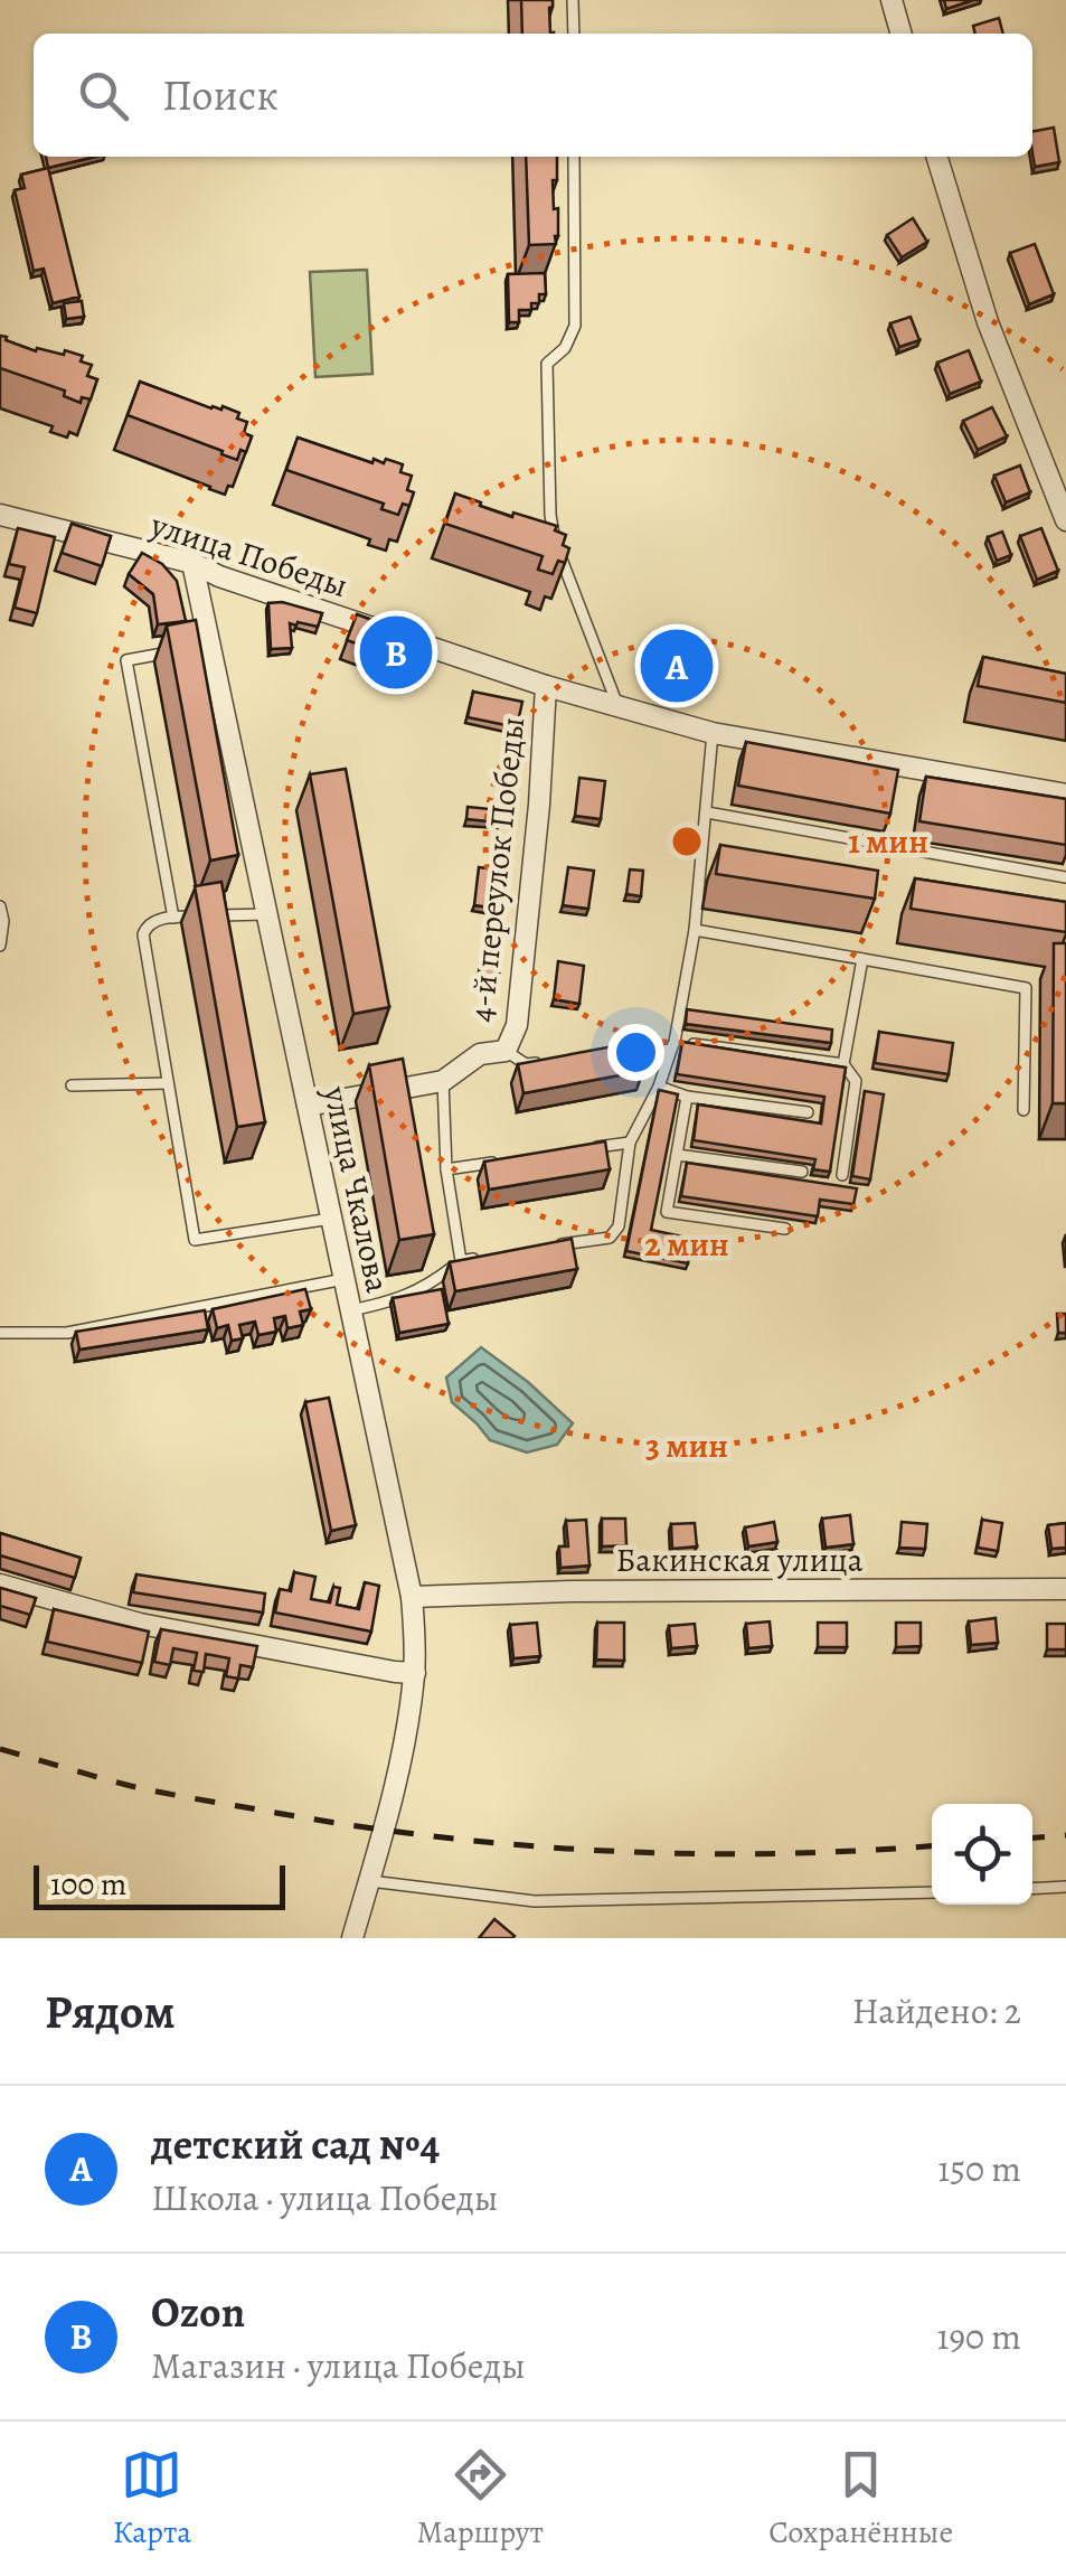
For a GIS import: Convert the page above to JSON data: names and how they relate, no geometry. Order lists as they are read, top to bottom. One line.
{"streets":{"street":["улица Победы","4-й переулок Победы","улица Чкалова","Бакинская улица"]},"crossings":[["улица Победы","4-й переулок Победы"],["улица Победы","улица Чкалова"],["4-й переулок Победы","улица Чкалова"],["улица Чкалова","Бакинская улица"]],"scale_bar":"100 m","page":{"search":"Поиск","pins":["B","A"],"scale":"100 m","heading":["Рядом","Найдено: 2"],"list":[{"mark":"A","name":"детский сад №4","note":"Школа · улица Победы","value":"150 m"},{"mark":"B","name":"Ozon","note":"Магазин · улица Победы","value":"190 m"}],"nav":["Карта","Маршрут","Сохранённые"]},"rings":["1 мин","2 мин","3 мин"]}
